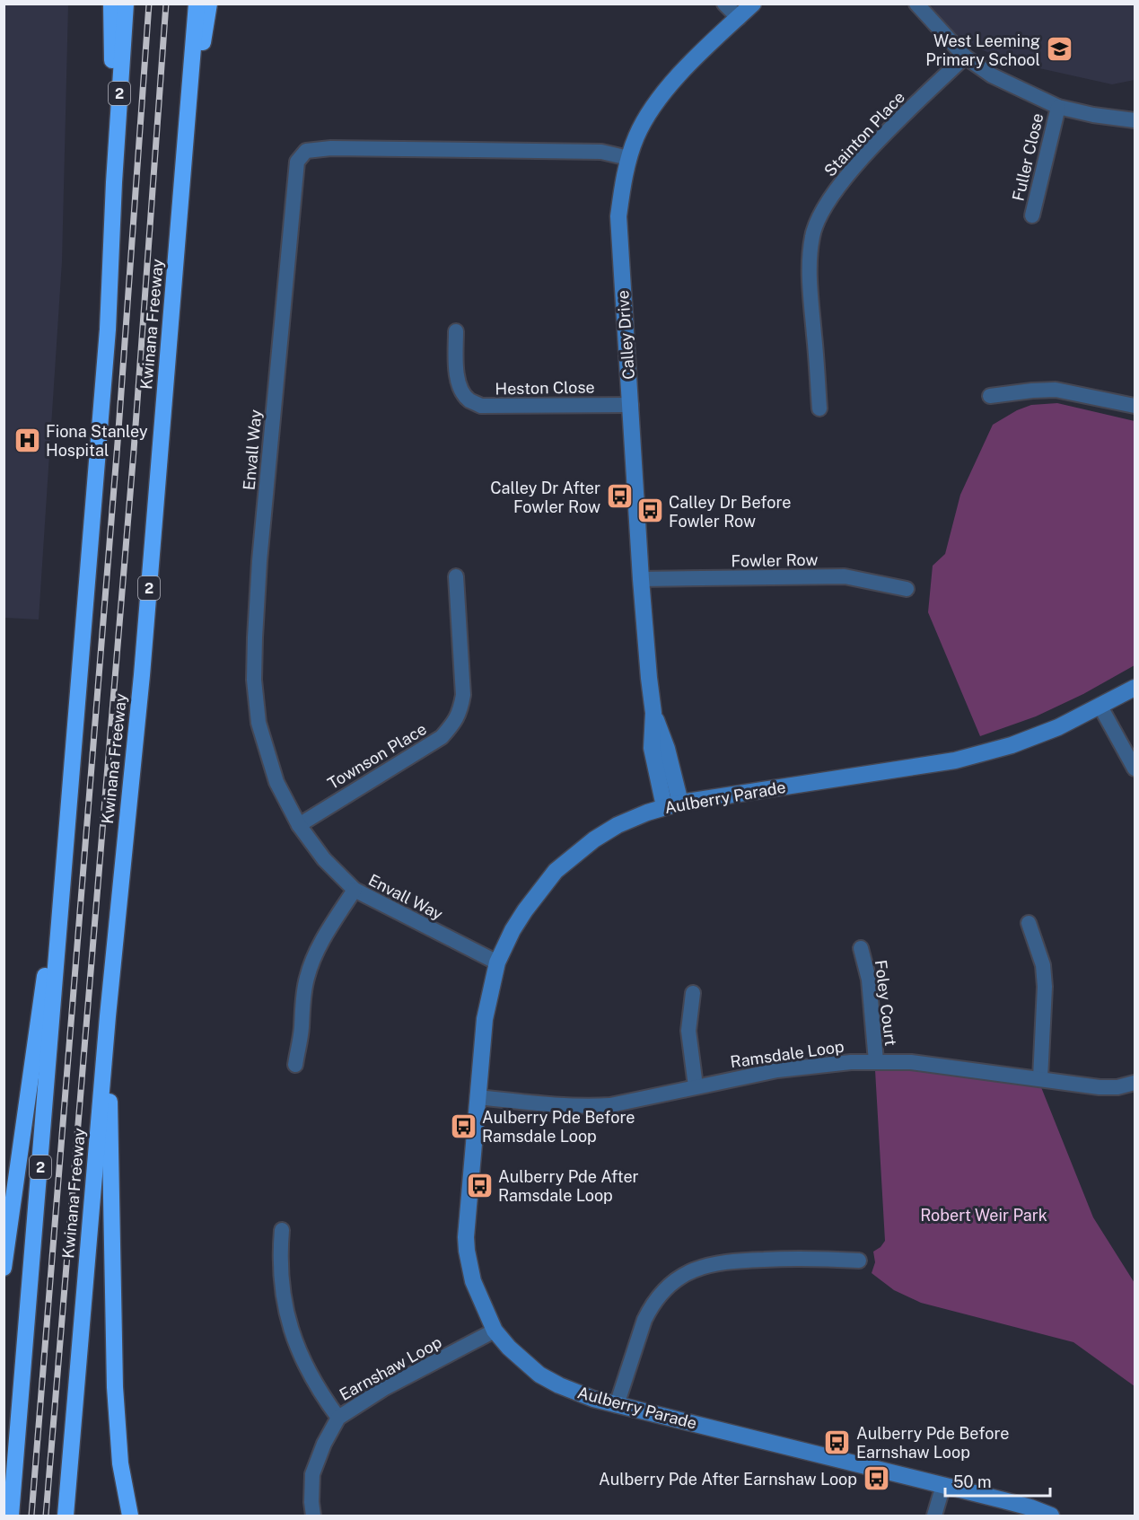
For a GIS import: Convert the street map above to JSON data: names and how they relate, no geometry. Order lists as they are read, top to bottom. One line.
{"streets":{"highway":["2","Kwinana Freeway"],"main road":["Calley Drive","Aulberry Parade"],"street":["Stainton Place","Fuller Close","Heston Close","Envall Way","Fowler Row","Townson Place","Foley Court","Ramsdale Loop","Earnshaw Loop"]},"crossings":[["Calley Drive","Heston Close"],["Calley Drive","Envall Way"],["Calley Drive","Fowler Row"],["Calley Drive","Aulberry Parade"],["Envall Way","Townson Place"],["Envall Way","Aulberry Parade"],["Aulberry Parade","Ramsdale Loop"],["Aulberry Parade","Earnshaw Loop"],["Foley Court","Ramsdale Loop"]],"parks":["Robert Weir Park"],"places":{"school or university":["West Leeming Primary School"],"hospital":["Fiona Stanley Hospital"],"bus stop":["Calley Dr After Fowler Row","Calley Dr Before Fowler Row","Aulberry Pde Before Ramsdale Loop","Aulberry Pde After Ramsdale Loop","Aulberry Pde Before Earnshaw Loop","Aulberry Pde After Earnshaw Loop"]},"scale_bar":"50 m"}
